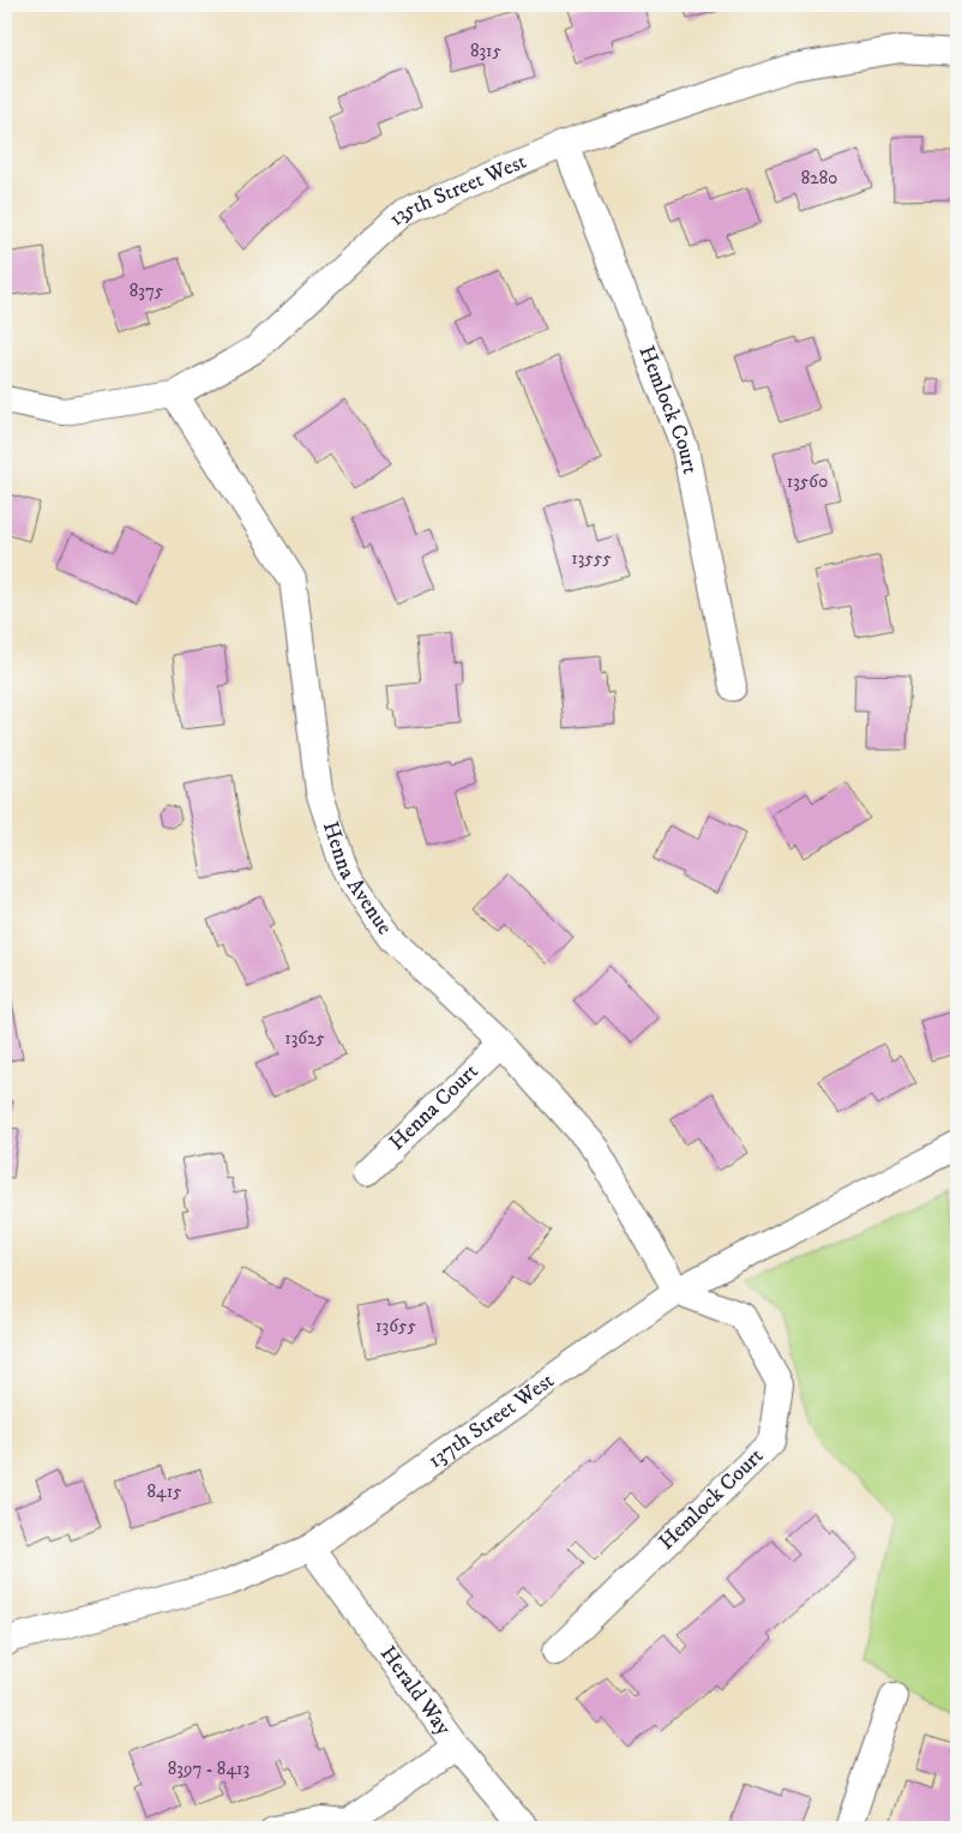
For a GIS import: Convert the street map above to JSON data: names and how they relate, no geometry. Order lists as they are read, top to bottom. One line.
{"streets":{"street":["135th Street West","Hemlock Court","Henna Avenue","Henna Court","137th Street West","Herald Way"]},"crossings":[["135th Street West","Hemlock Court"],["135th Street West","Henna Avenue"],["Hemlock Court","Henna Avenue"],["Hemlock Court","137th Street West"],["Henna Avenue","Henna Court"],["Henna Avenue","137th Street West"],["137th Street West","Herald Way"]],"house_numbers":["8315","8280","8375","13560","13555","13625","13655","8415","8397 - 8413"]}
